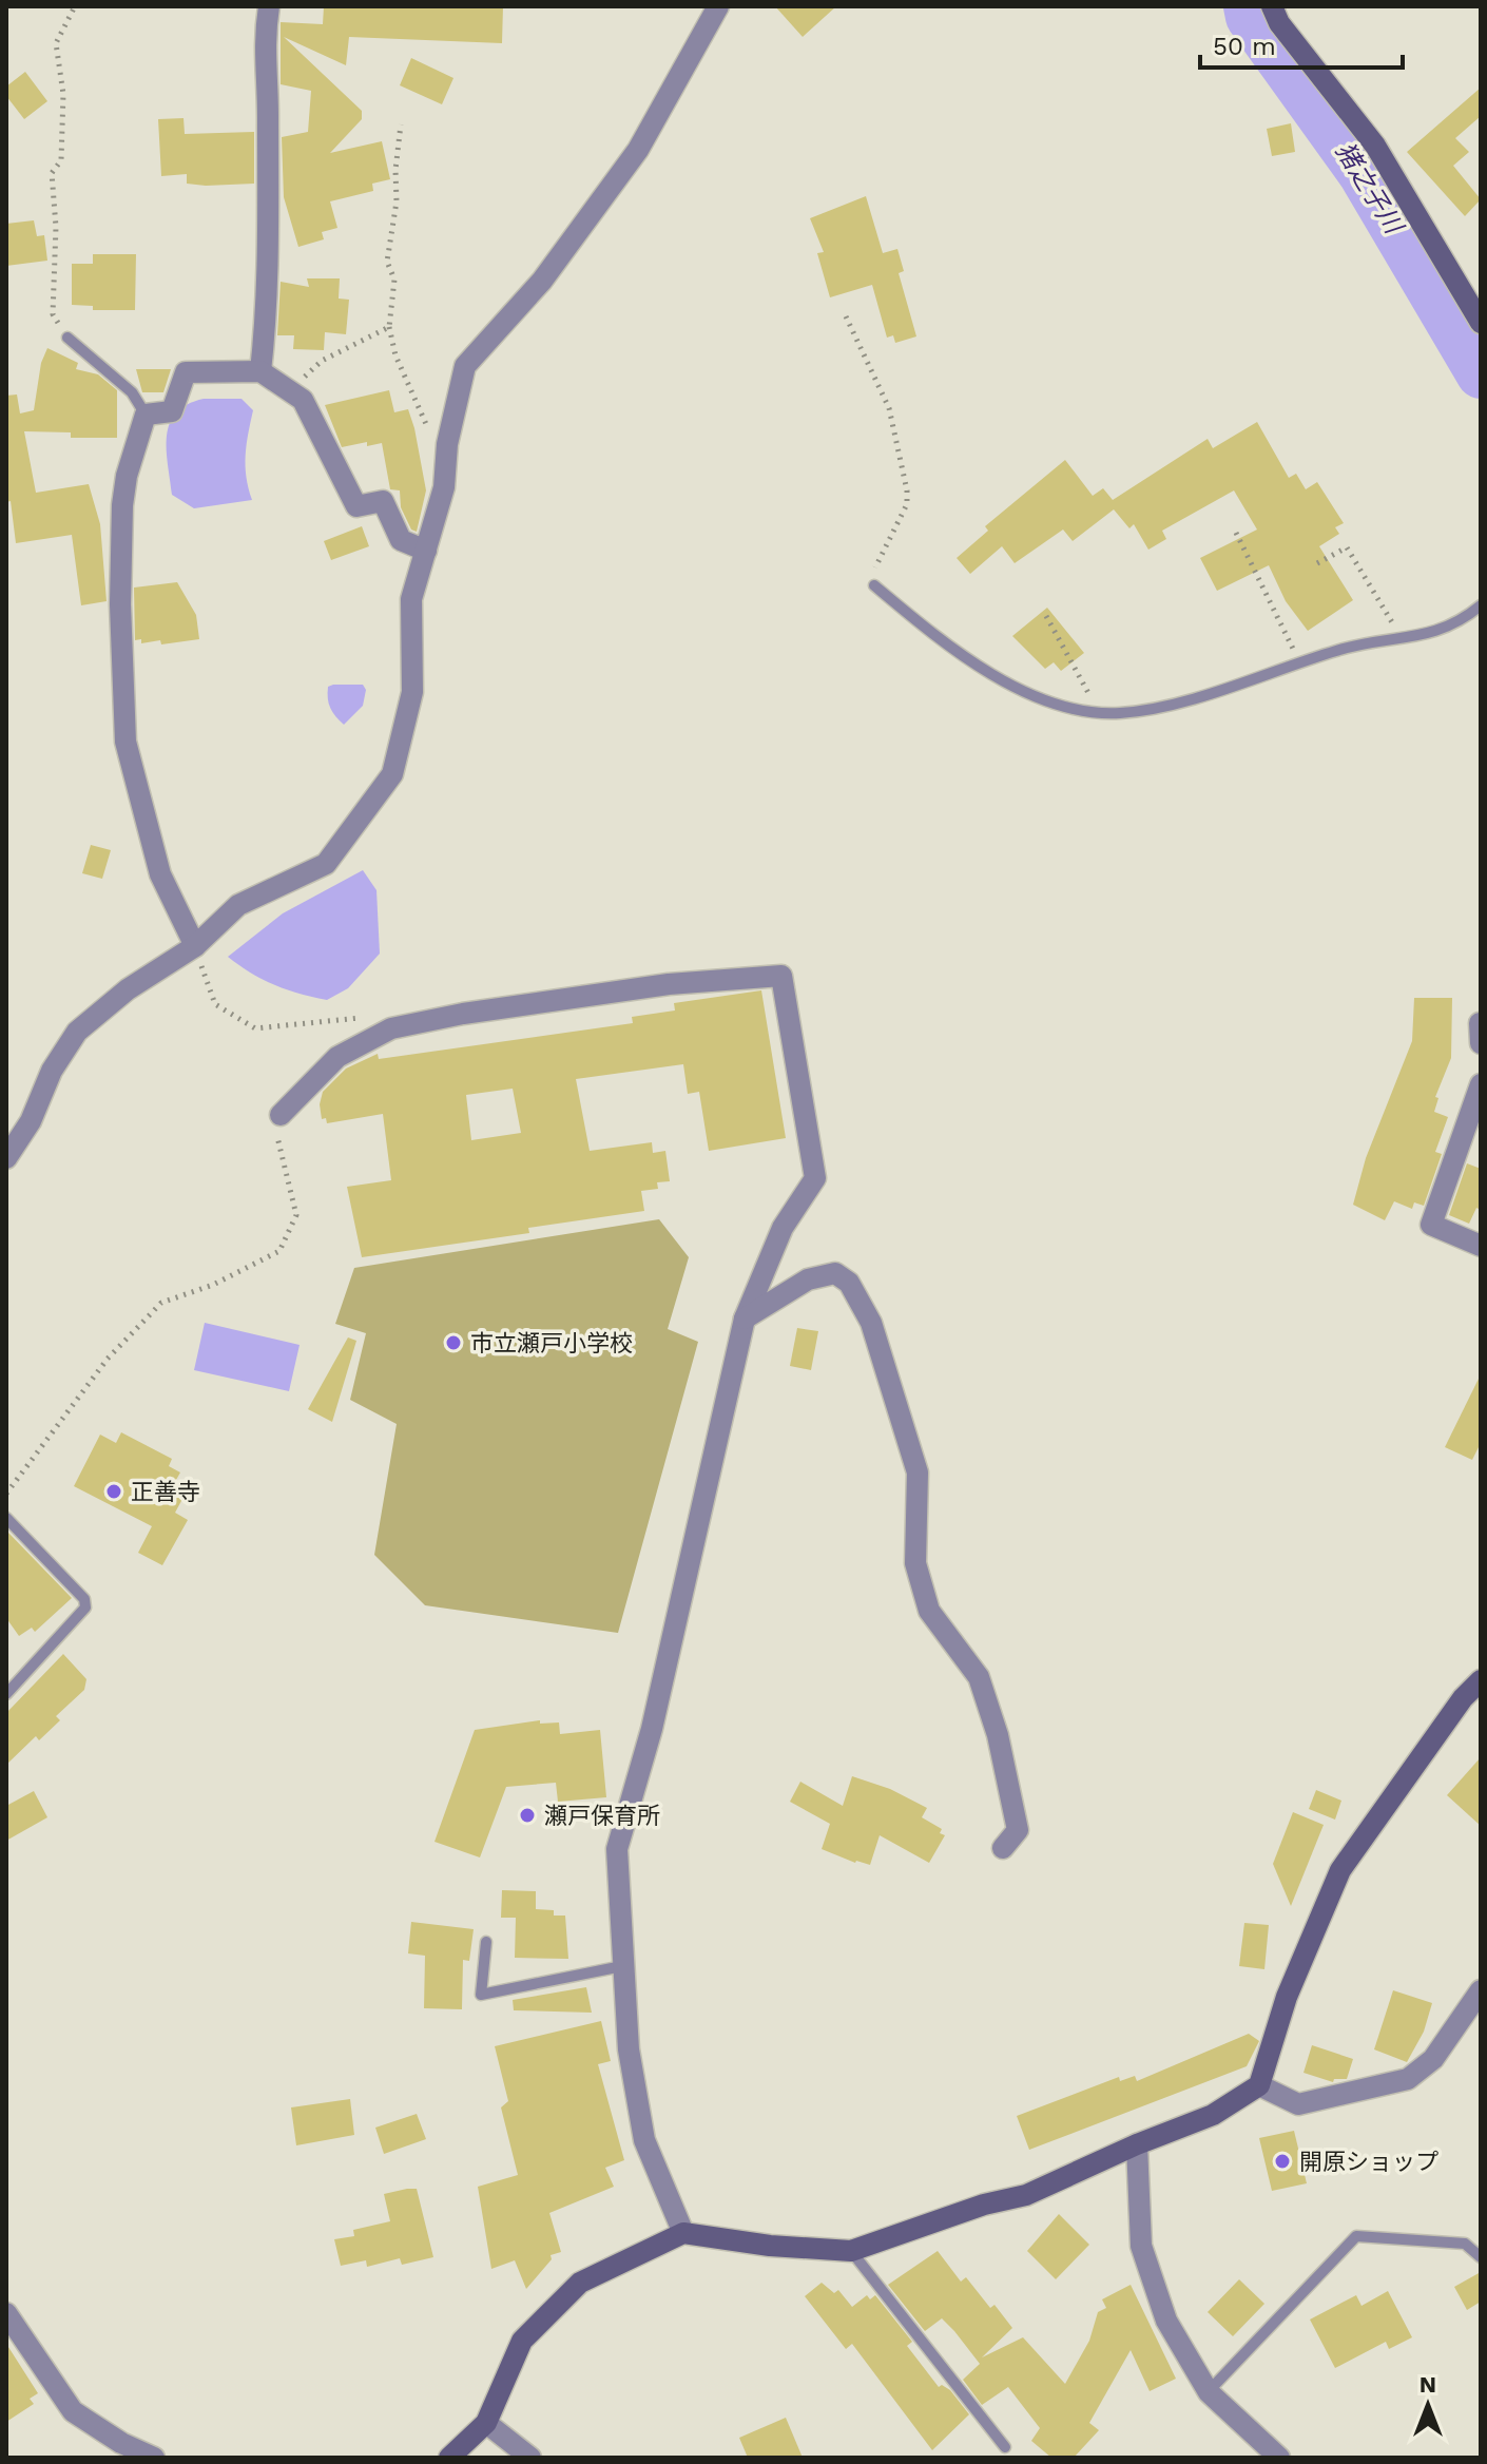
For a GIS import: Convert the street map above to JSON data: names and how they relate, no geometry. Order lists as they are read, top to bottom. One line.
{"water":["猪之子川"],"places":["市立瀬戸小学校","正善寺","瀬戸保育所","開原ショップ"],"scale_bar":"50 m","north":"top"}
